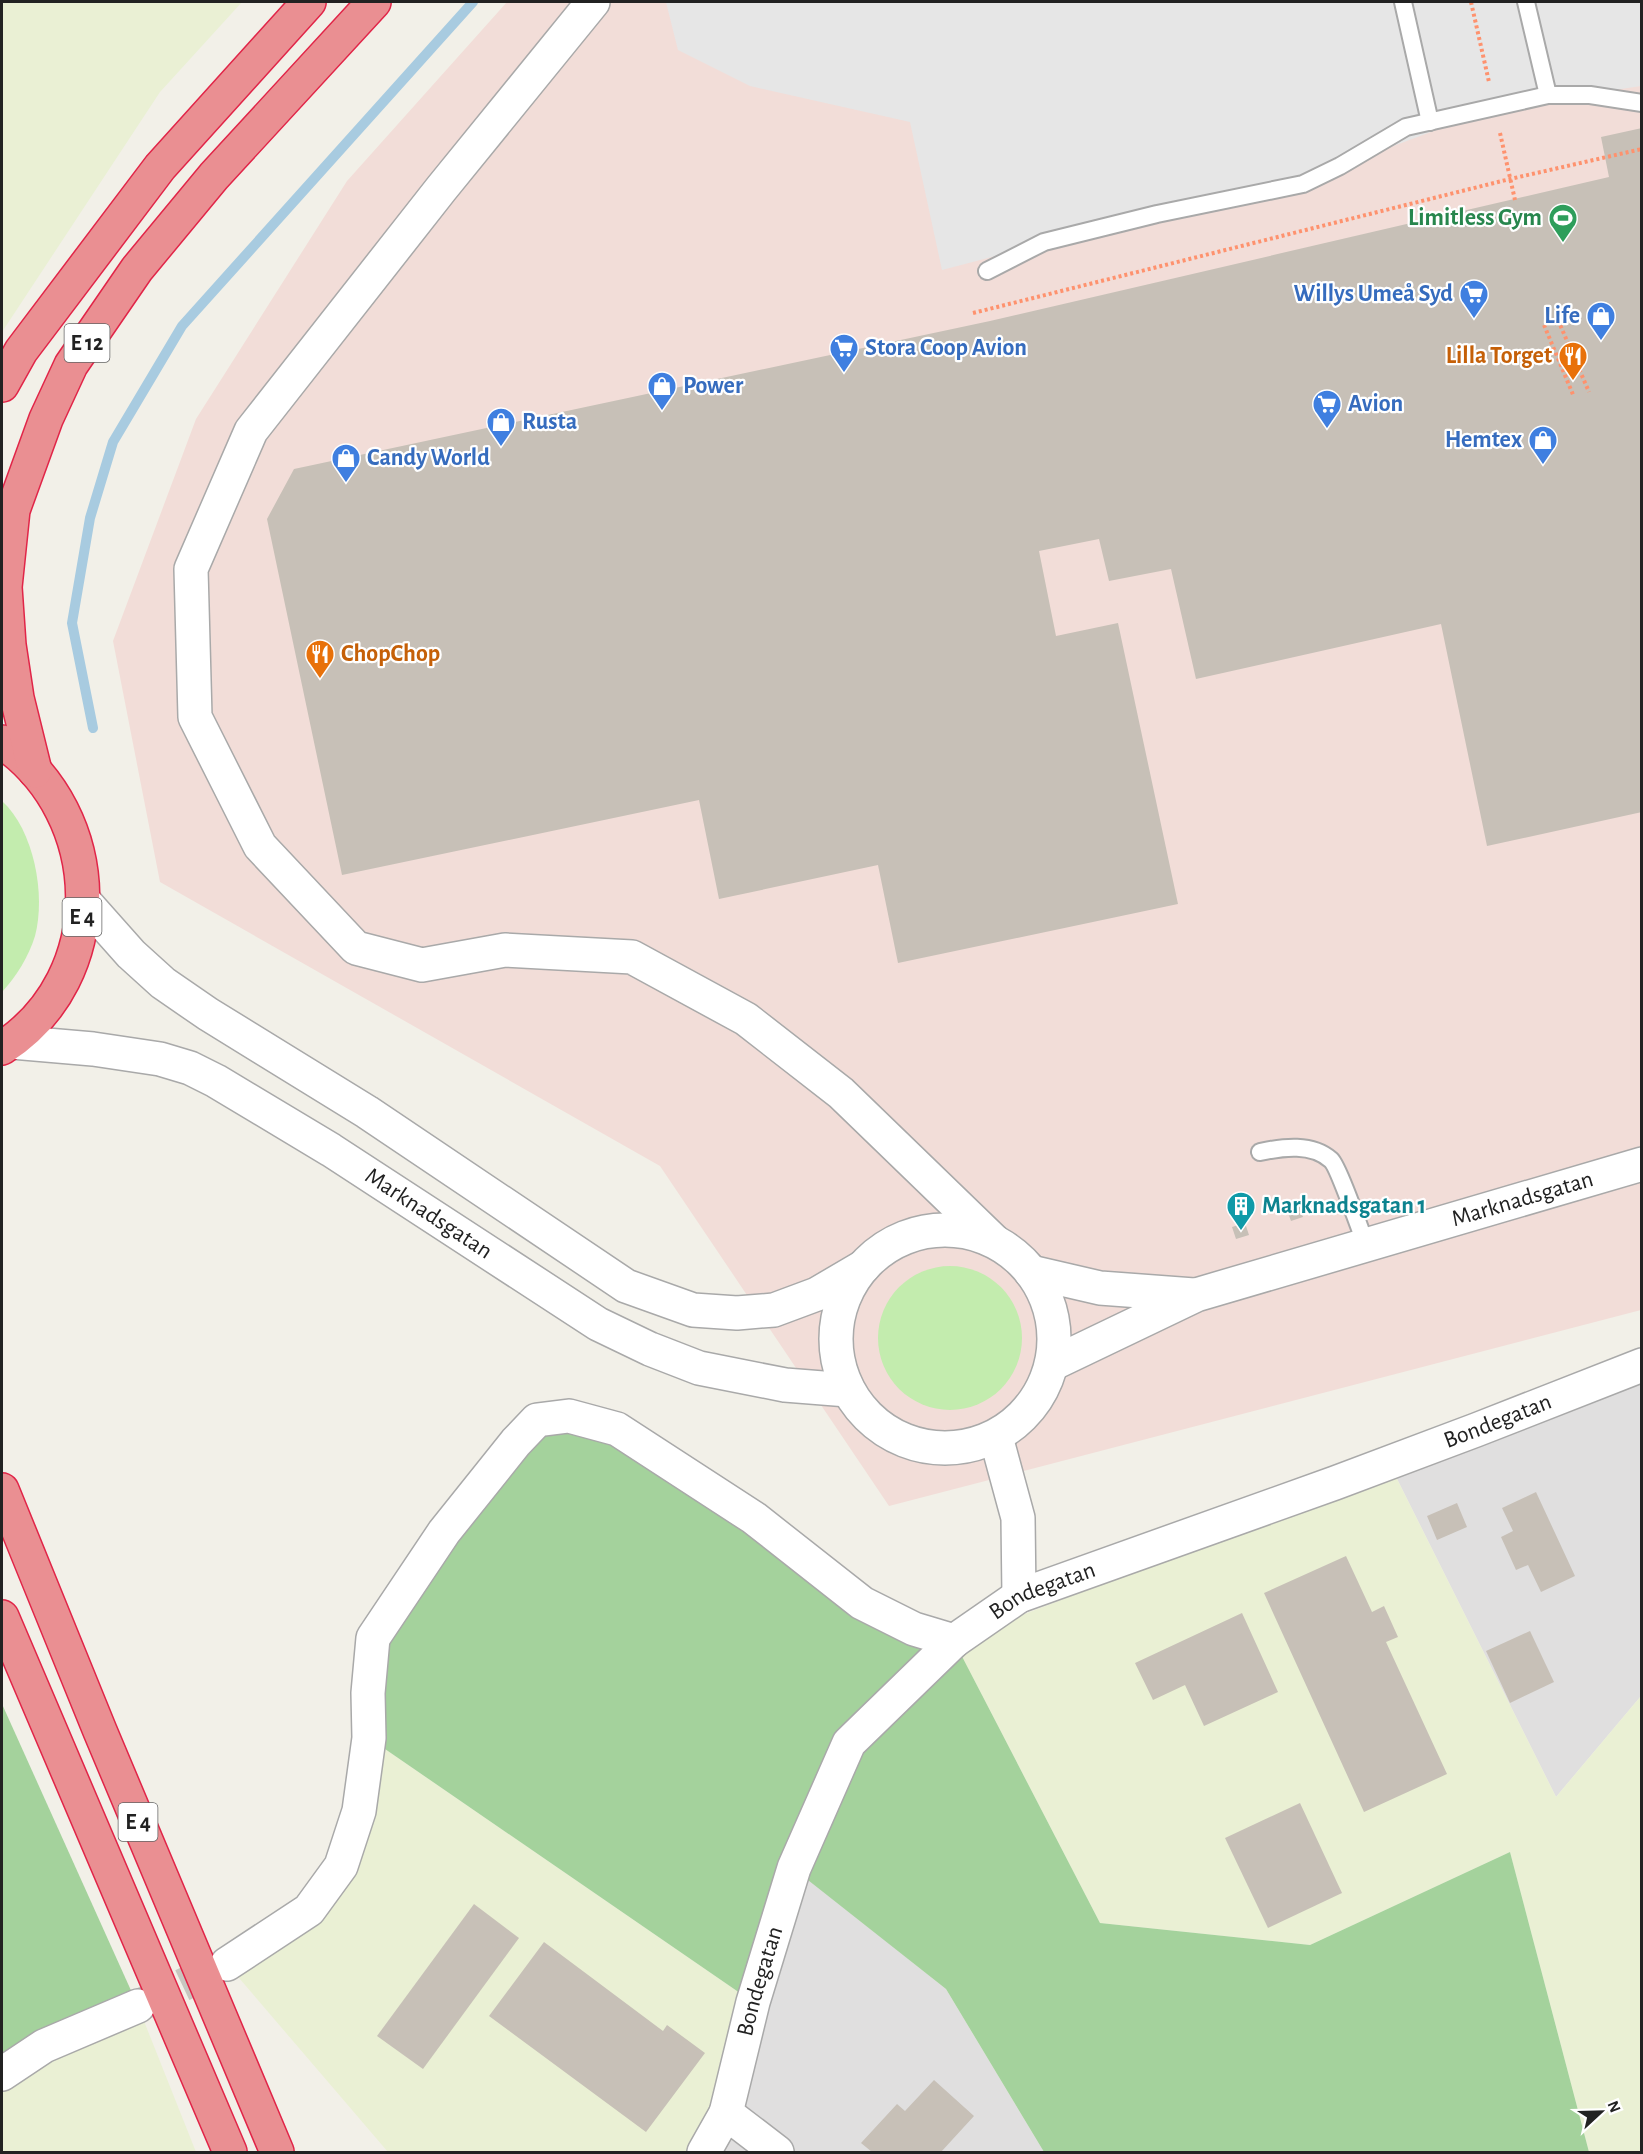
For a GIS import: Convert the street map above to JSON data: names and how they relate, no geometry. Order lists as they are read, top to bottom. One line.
{"streets":{"highway":["E 12","E 4"],"street":["Marknadsgatan","Bondegatan"]},"crossings":[["E 12","E 4"],["E 4","Marknadsgatan"]],"places":{"sports":["Limitless Gym"],"supermarket":["Willys Umeå Syd","Stora Coop Avion","Avion"],"shop":["Life","Power","Rusta","Hemtex","Candy World"],"restaurant":["Lilla Torget","ChopChop"],"building":["Marknadsgatan 1"]},"north":"right"}
